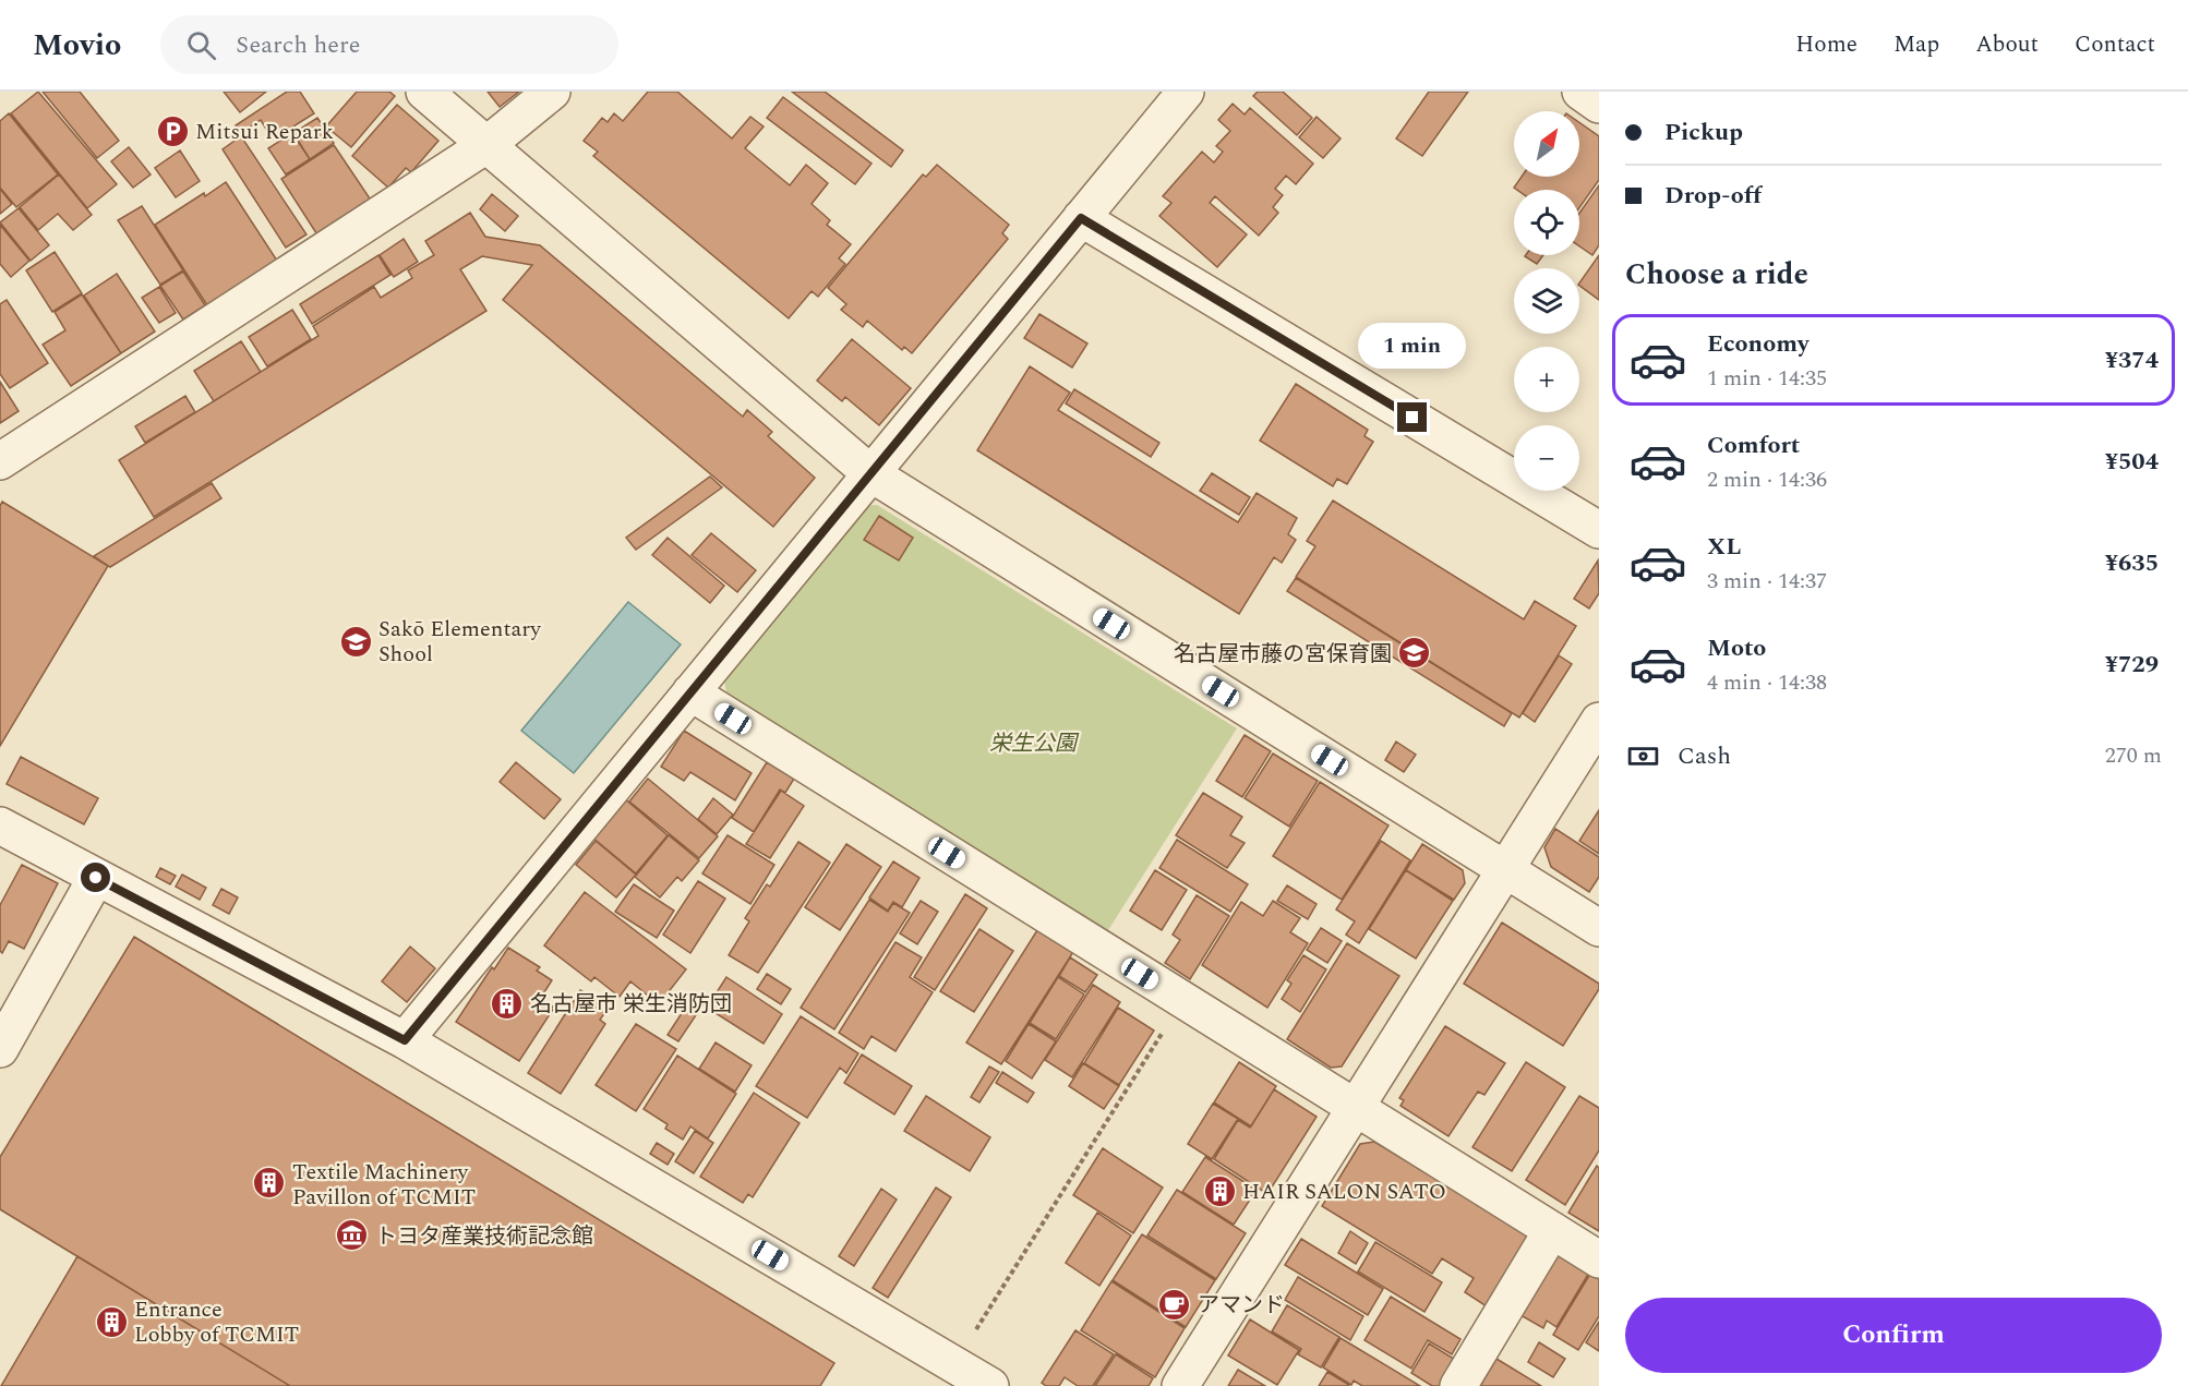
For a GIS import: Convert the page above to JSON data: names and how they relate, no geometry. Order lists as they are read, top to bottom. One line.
{"parks":["栄生公園"],"places":{"parking":["Mitsui Repark"],"school or university":["Sakō Elementary Shool","名古屋市藤の宮保育園"],"building":["名古屋市 栄生消防団","Textile Machinery Pavillon of TCMIT","HAIR SALON SATO","Entrance Lobby of TCMIT"],"museum":["トヨタ産業技術記念館"],"cafe":["アマンド"]},"north":"top right","page":{"header":"Movio","search":"Search here","nav":["Home","Map","About","Contact"],"banner":["Pickup","Drop-off"],"map_buttons":["+","−"],"heading":"Choose a ride","list":[{"name":"Economy","note":"1 min · 14:35","value":"¥374"},{"name":"Comfort","note":"2 min · 14:36","value":"¥504"},{"name":"XL","note":"3 min · 14:37","value":"¥635"},{"name":"Moto","note":"4 min · 14:38","value":"¥729"}],"bubble":"1 min","pay":["Cash","270 m"],"buttons":"Confirm"}}
